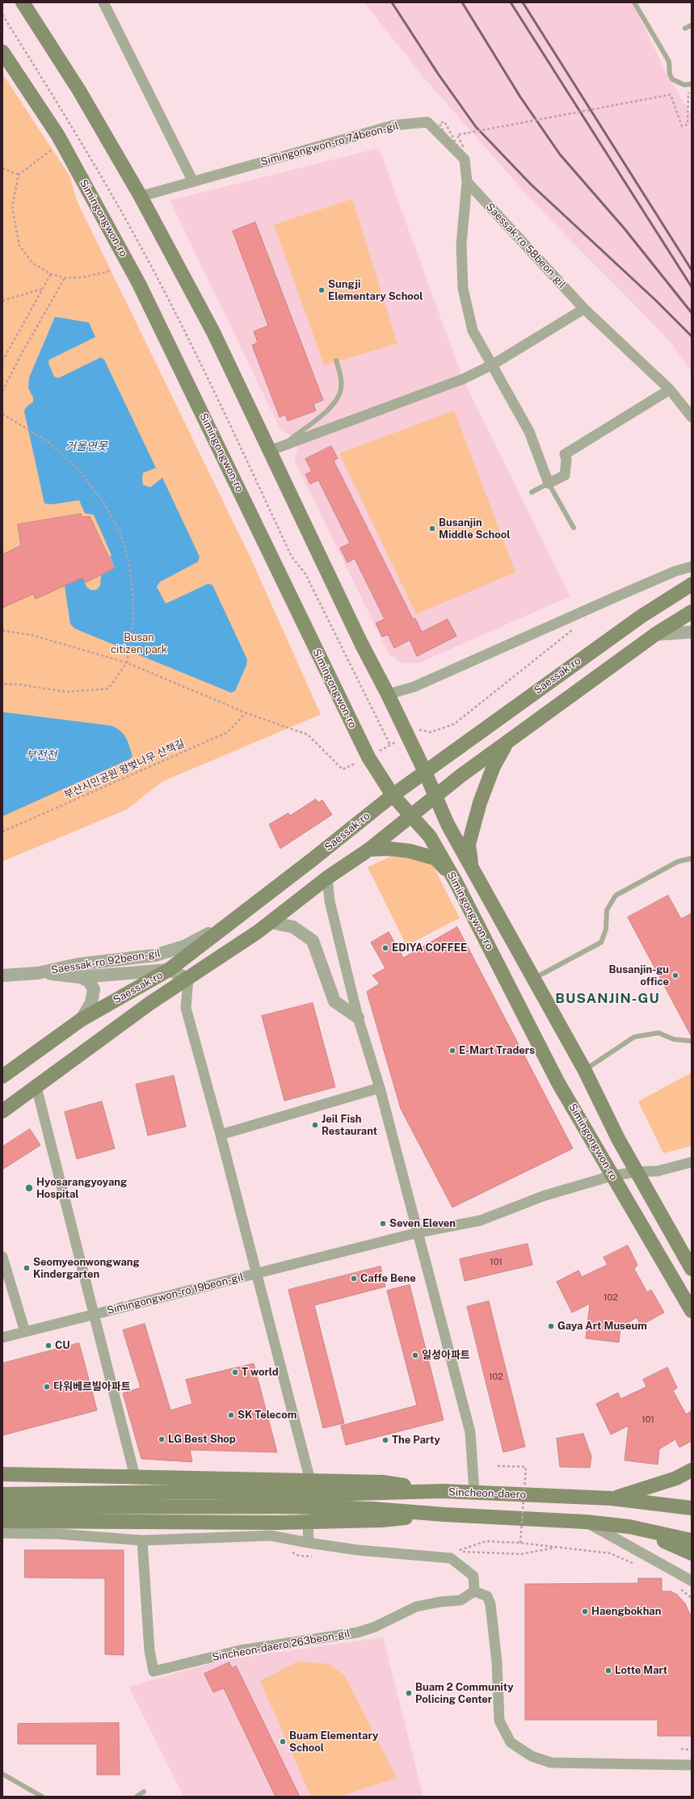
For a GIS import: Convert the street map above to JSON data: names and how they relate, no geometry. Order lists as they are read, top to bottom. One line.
{"streets":{"main road":["Simingongwon-ro","Saessak-ro","Sincheon-daero"],"street":["Simingongwon-ro 74beon-gil","Saessak-ro 58beon-gil","Saessak-ro 92beon-gil","Simingongwon-ro 19beon-gil","Sincheon-daero 263beon-gil"],"path":["부산시민공원 왕벚나무 산책길"]},"crossings":[["Simingongwon-ro 74beon-gil","Simingongwon-ro"],["Simingongwon-ro 74beon-gil","Saessak-ro 58beon-gil"],["Simingongwon-ro","Saessak-ro"],["Simingongwon-ro","Simingongwon-ro 19beon-gil"],["Saessak-ro","Saessak-ro 92beon-gil"]],"districts":["BUSANJIN-GU"],"water":["거울연못","부전천"],"parks":["Busan citizen park"],"places":["Sungji Elementary School","Busanjin Middle School","EDIYA COFFEE","Busanjin-gu office","E-Mart Traders","Jeil Fish Restaurant","Hyosarangyoyang Hospital","Seven Eleven","Seomyeonwongwang Kindergarten","Caffe Bene","Gaya Art Museum","CU","일성아파트","T world","타워베르빌아파트","SK Telecom","LG Best Shop","The Party","Haengbokhan","Lotte Mart","Buam 2 Community Policing Center","Buam Elementary School"],"house_numbers":["101","102","102","101"]}
